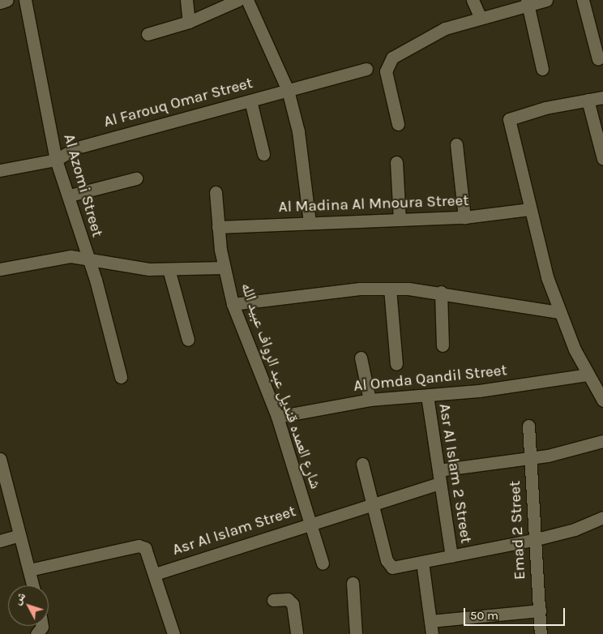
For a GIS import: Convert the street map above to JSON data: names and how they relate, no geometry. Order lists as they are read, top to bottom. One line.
{"streets":{"street":["Al Farouq Omar Street","Al Azomi Street","Al Madina Al Mnoura Street","Al Omda Qandil Street","شارع العمده قنديل عبد الرواف عبيد الله","Asr Al Islam 2 Street","Emad 2 Street","Asr Al Islam Street"]},"crossings":[["Al Farouq Omar Street","Al Azomi Street"],["Al Madina Al Mnoura Street","شارع العمده قنديل عبد الرواف عبيد الله"],["Al Omda Qandil Street","شارع العمده قنديل عبد الرواف عبيد الله"],["Al Omda Qandil Street","Asr Al Islam 2 Street"],["شارع العمده قنديل عبد الرواف عبيد الله","Asr Al Islam Street"],["Asr Al Islam 2 Street","Asr Al Islam Street"]],"scale_bar":"50 m","north":"top left"}
